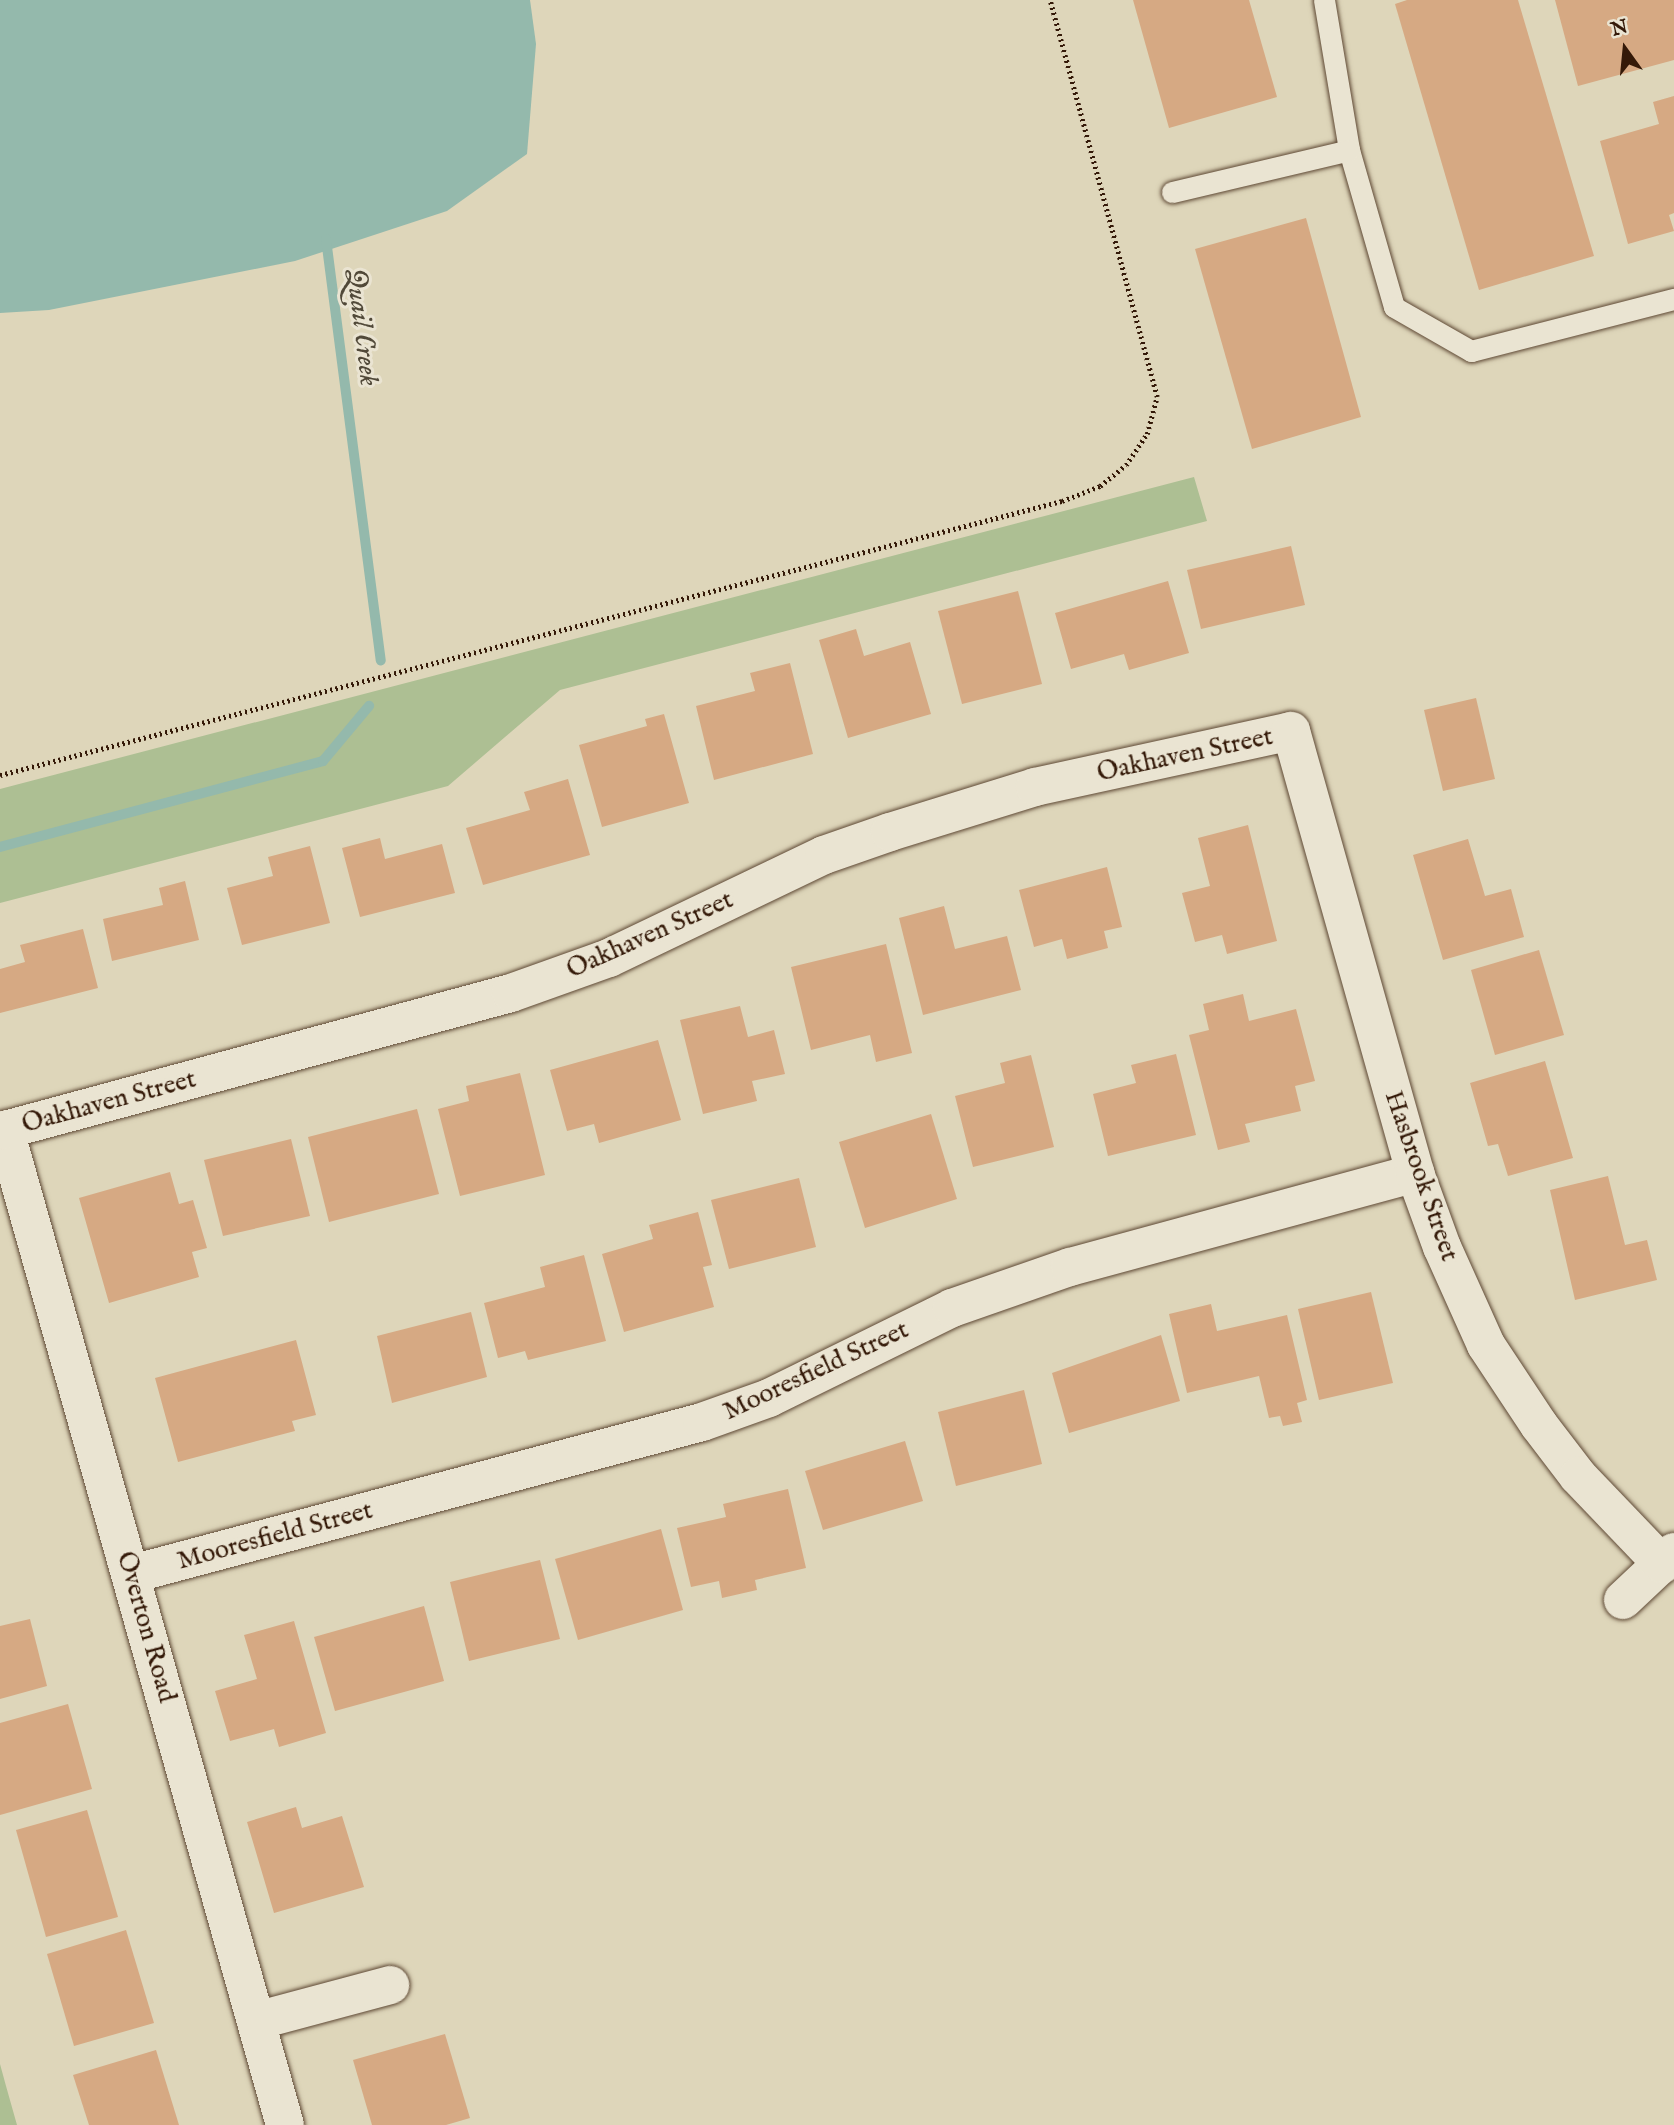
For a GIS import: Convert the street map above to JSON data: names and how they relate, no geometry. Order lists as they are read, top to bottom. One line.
{"streets":{"street":["Oakhaven Street","Hasbrook Street","Mooresfield Street","Overton Road"]},"crossings":[["Oakhaven Street","Hasbrook Street"],["Oakhaven Street","Overton Road"],["Hasbrook Street","Mooresfield Street"],["Mooresfield Street","Overton Road"]],"water":["Quail Creek"],"north":"top"}
